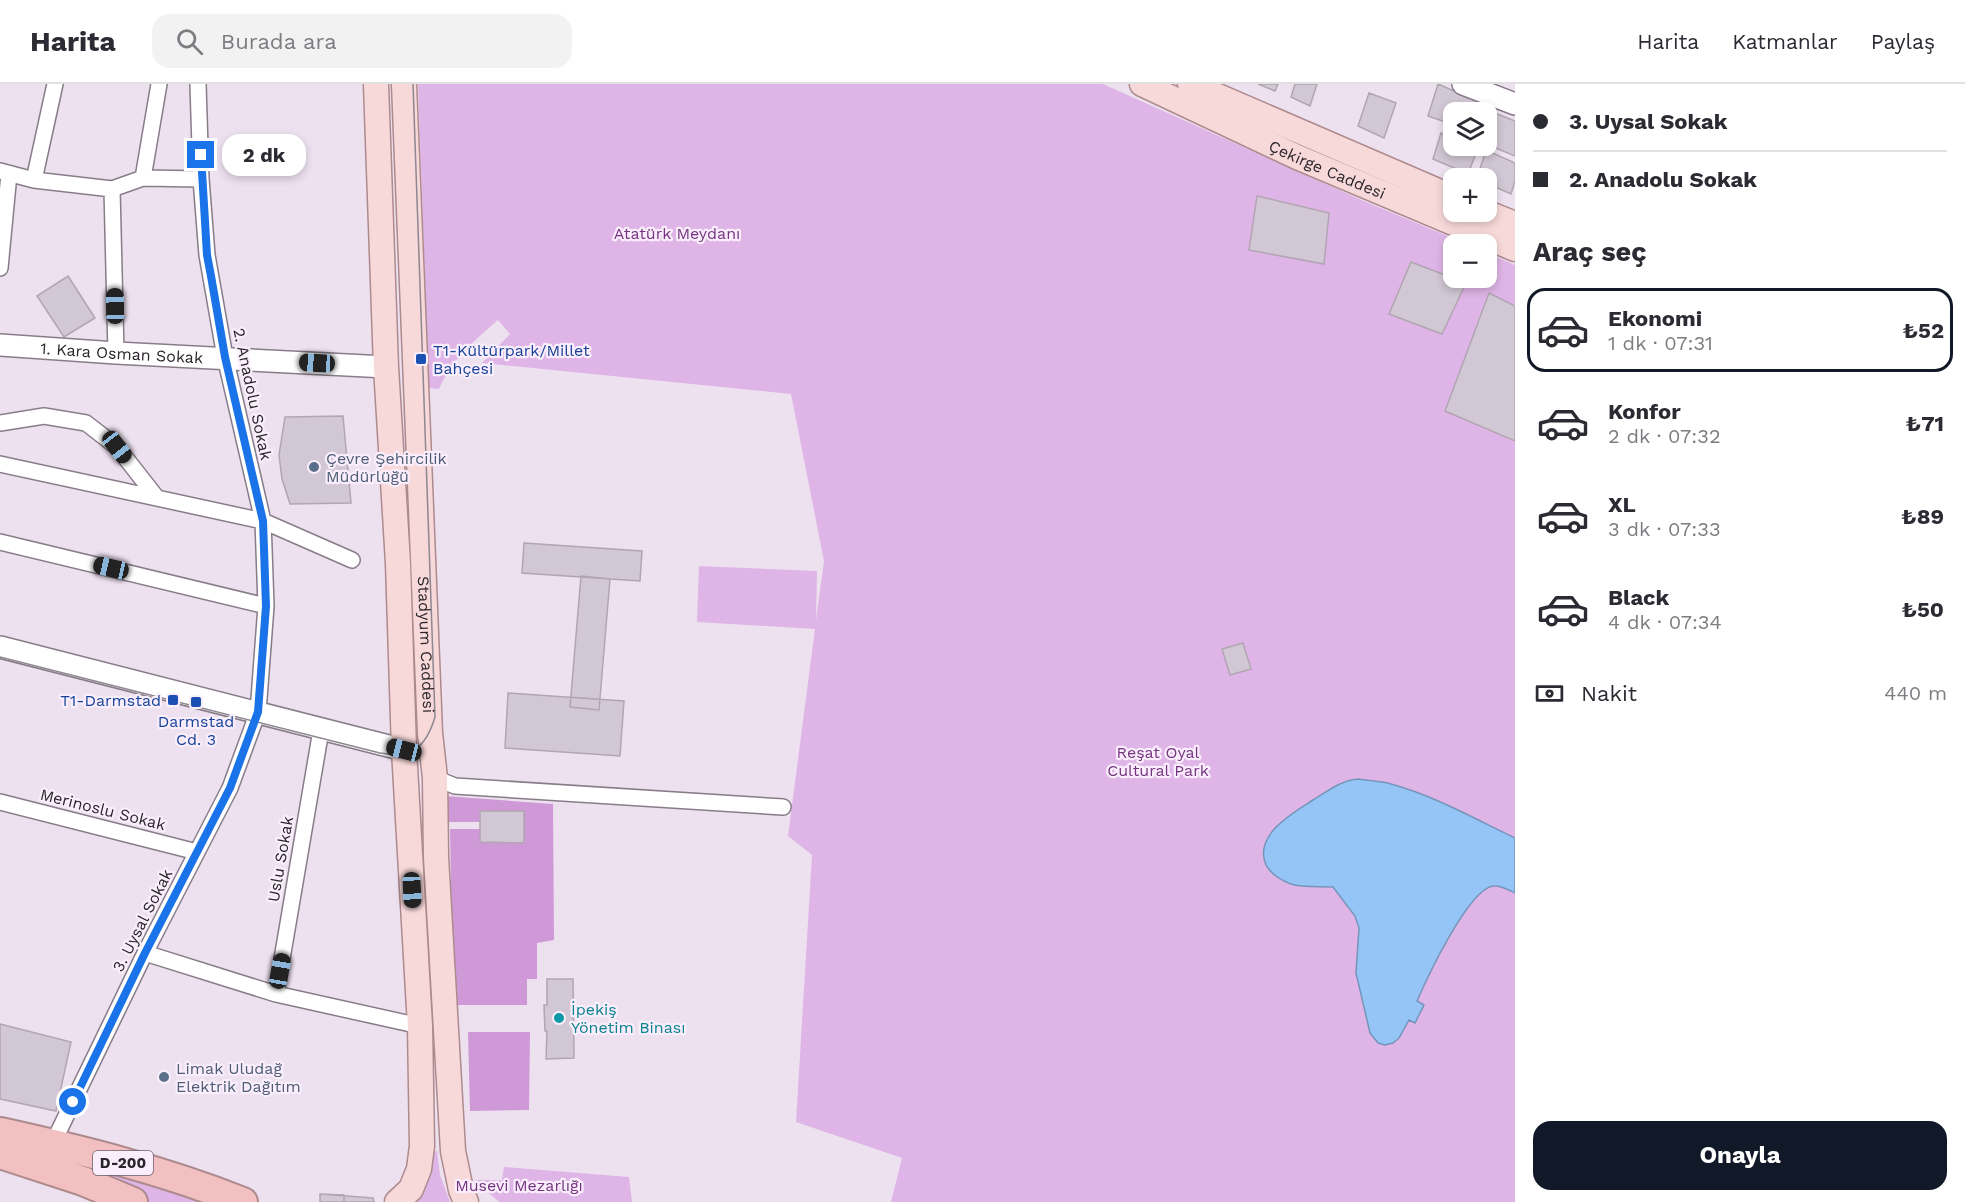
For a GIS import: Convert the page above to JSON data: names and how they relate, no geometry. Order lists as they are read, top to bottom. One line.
{"streets":{"highway":["D-200"],"main road":["Çekirge Caddesi","1. Kara Osman Sokak","Stadyum Caddesi"],"street":["2. Anadolu Sokak","Merinoslu Sokak","Uslu Sokak","3. Uysal Sokak"]},"crossings":[["1. Kara Osman Sokak","2. Anadolu Sokak"],["2. Anadolu Sokak","3. Uysal Sokak"],["Merinoslu Sokak","3. Uysal Sokak"],["3. Uysal Sokak","D-200"]],"parks":["Atatürk Meydanı","Reşat Oyal Cultural Park","Musevi Mezarlığı"],"places":{"transit":["T1-Kültürpark/Millet Bahçesi","T1-Darmstad","Darmstad Cd. 3"],"other":["Çevre Şehircilik Müdürlüğü","İpekiş Yönetim Binası","Limak Uludağ Elektrik Dağıtım"]},"page":{"header":"Harita","search":"Burada ara","nav":["Harita","Katmanlar","Paylaş"],"banner":["3. Uysal Sokak","2. Anadolu Sokak"],"map_buttons":["+","−"],"bubble":"2 dk","heading":"Araç seç","list":[{"name":"Ekonomi","note":"1 dk · 07:31","value":"₺52"},{"name":"Konfor","note":"2 dk · 07:32","value":"₺71"},{"name":"XL","note":"3 dk · 07:33","value":"₺89"},{"name":"Black","note":"4 dk · 07:34","value":"₺50"}],"pay":["Nakit","440 m"],"buttons":"Onayla"}}
